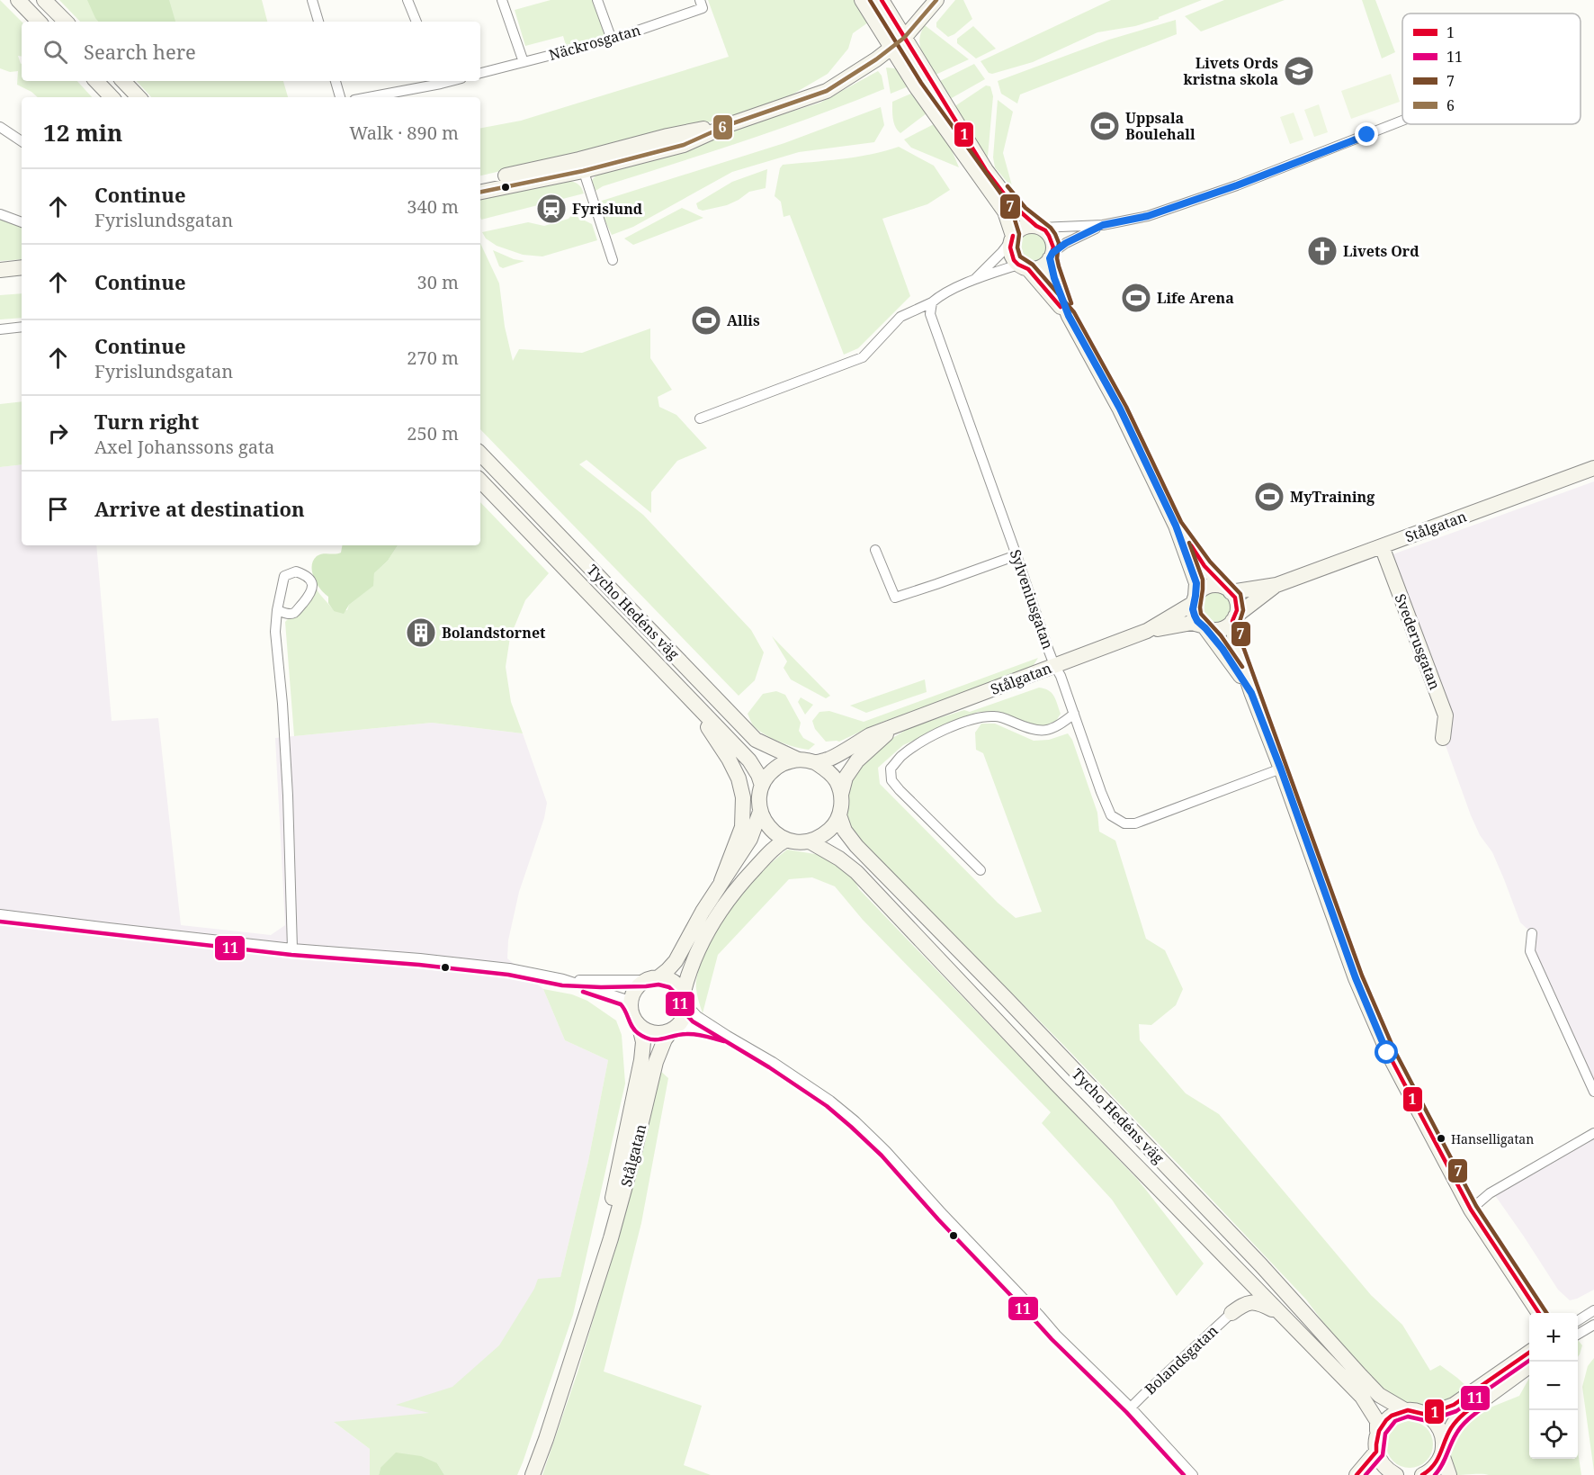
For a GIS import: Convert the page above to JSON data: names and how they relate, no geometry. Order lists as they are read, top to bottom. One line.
{"streets":{"main road":["Stålgatan","Tycho Hedéns väg","Svederusgatan"],"street":["Näckrosgatan","Sylveniusgatan","Bolandsgatan"]},"crossings":[["Stålgatan","Sylveniusgatan"],["Stålgatan","Tycho Hedéns väg"],["Stålgatan","Svederusgatan"]],"places":{"school or university":["Livets Ords kristna skola"],"sports":["Uppsala Boulehall","Life Arena","Allis","MyTraining"],"station":["Fyrislund"],"church":["Livets Ord"],"building":["Bolandstornet"],"other":["Hanselligatan"]},"lines":["transit line 1","transit line 7","transit line 6","transit line 11"],"legend":["1","11","7","6"],"page":{"search":"Search here","heading":["12 min","Walk · 890 m"],"list":[["Continue","Fyrislundsgatan","340 m"],["Continue","30 m"],["Continue","Fyrislundsgatan","270 m"],["Turn right","Axel Johanssons gata","250 m"],"Arrive at destination"],"map_buttons":["+","−"]}}
